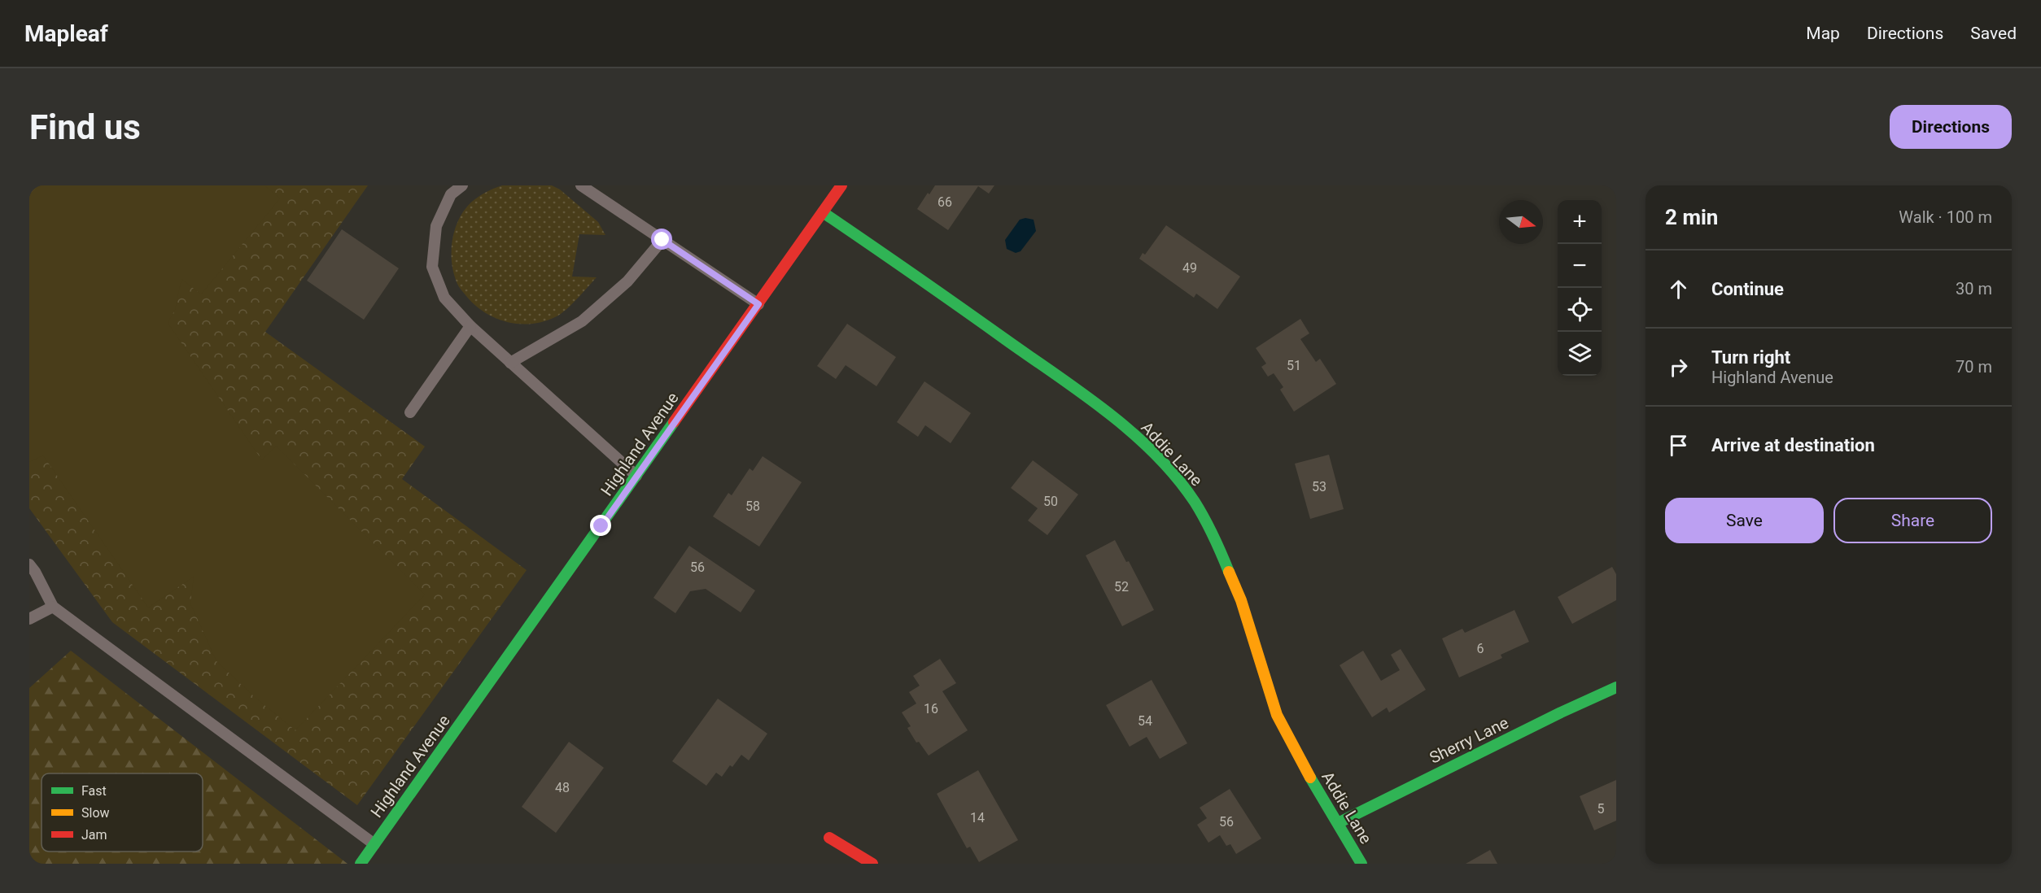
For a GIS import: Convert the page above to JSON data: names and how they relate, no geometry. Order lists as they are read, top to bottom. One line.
{"streets":{"street":["Highland Avenue","Addie Lane","Sherry Lane"]},"crossings":[["Highland Avenue","Addie Lane"],["Addie Lane","Sherry Lane"]],"house_numbers":["66","49","51","53","50","58","56","52","6","16","54","48","5","14","56"],"legend":["Fast","Slow","Jam"],"north":"right","page":{"header":"Mapleaf","nav":["Map","Directions","Saved"],"buttons":["Directions",["Save","Share"]],"title":"Find us","heading":["2 min","Walk · 100 m"],"map_buttons":["+","−"],"list":[["Continue","30 m"],["Turn right","Highland Avenue","70 m"],"Arrive at destination"]}}
